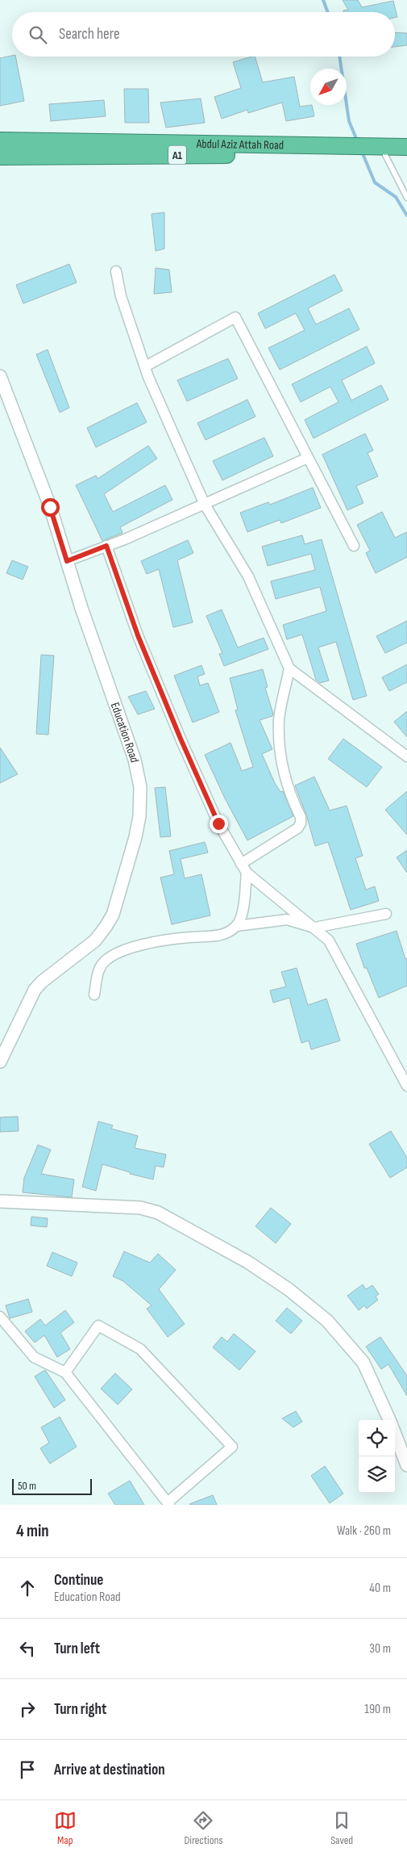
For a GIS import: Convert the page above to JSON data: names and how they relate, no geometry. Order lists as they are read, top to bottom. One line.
{"streets":{"highway":["Abdul Aziz Attah Road","A1"],"street":["Education Road"]},"scale_bar":"50 m","north":"bottom left","page":{"search":"Search here","scale":"50 m","heading":["4 min","Walk · 260 m"],"list":[["Continue","Education Road","40 m"],["Turn left","30 m"],["Turn right","190 m"],"Arrive at destination"],"nav":["Map","Directions","Saved"]}}
